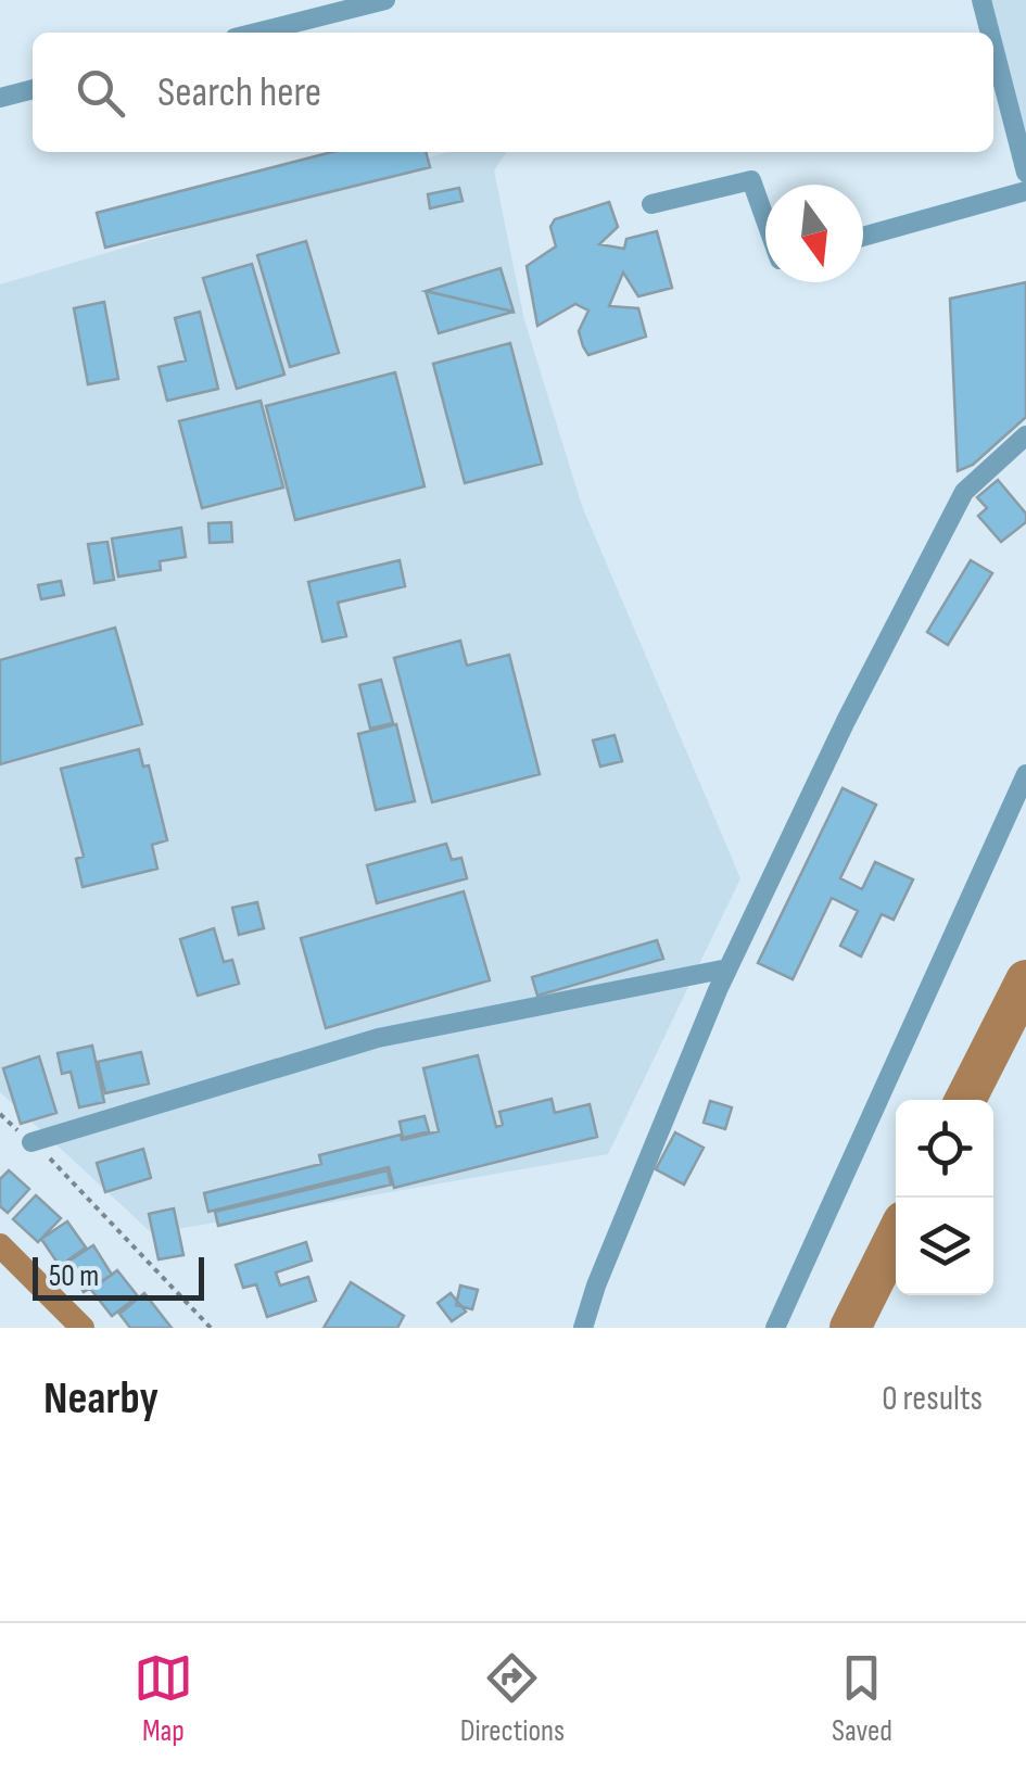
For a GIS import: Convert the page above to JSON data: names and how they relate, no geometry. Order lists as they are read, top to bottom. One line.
{"scale_bar":"50 m","north":"bottom","page":{"search":"Search here","scale":"50 m","heading":["Nearby","0 results"],"nav":["Map","Directions","Saved"]}}
